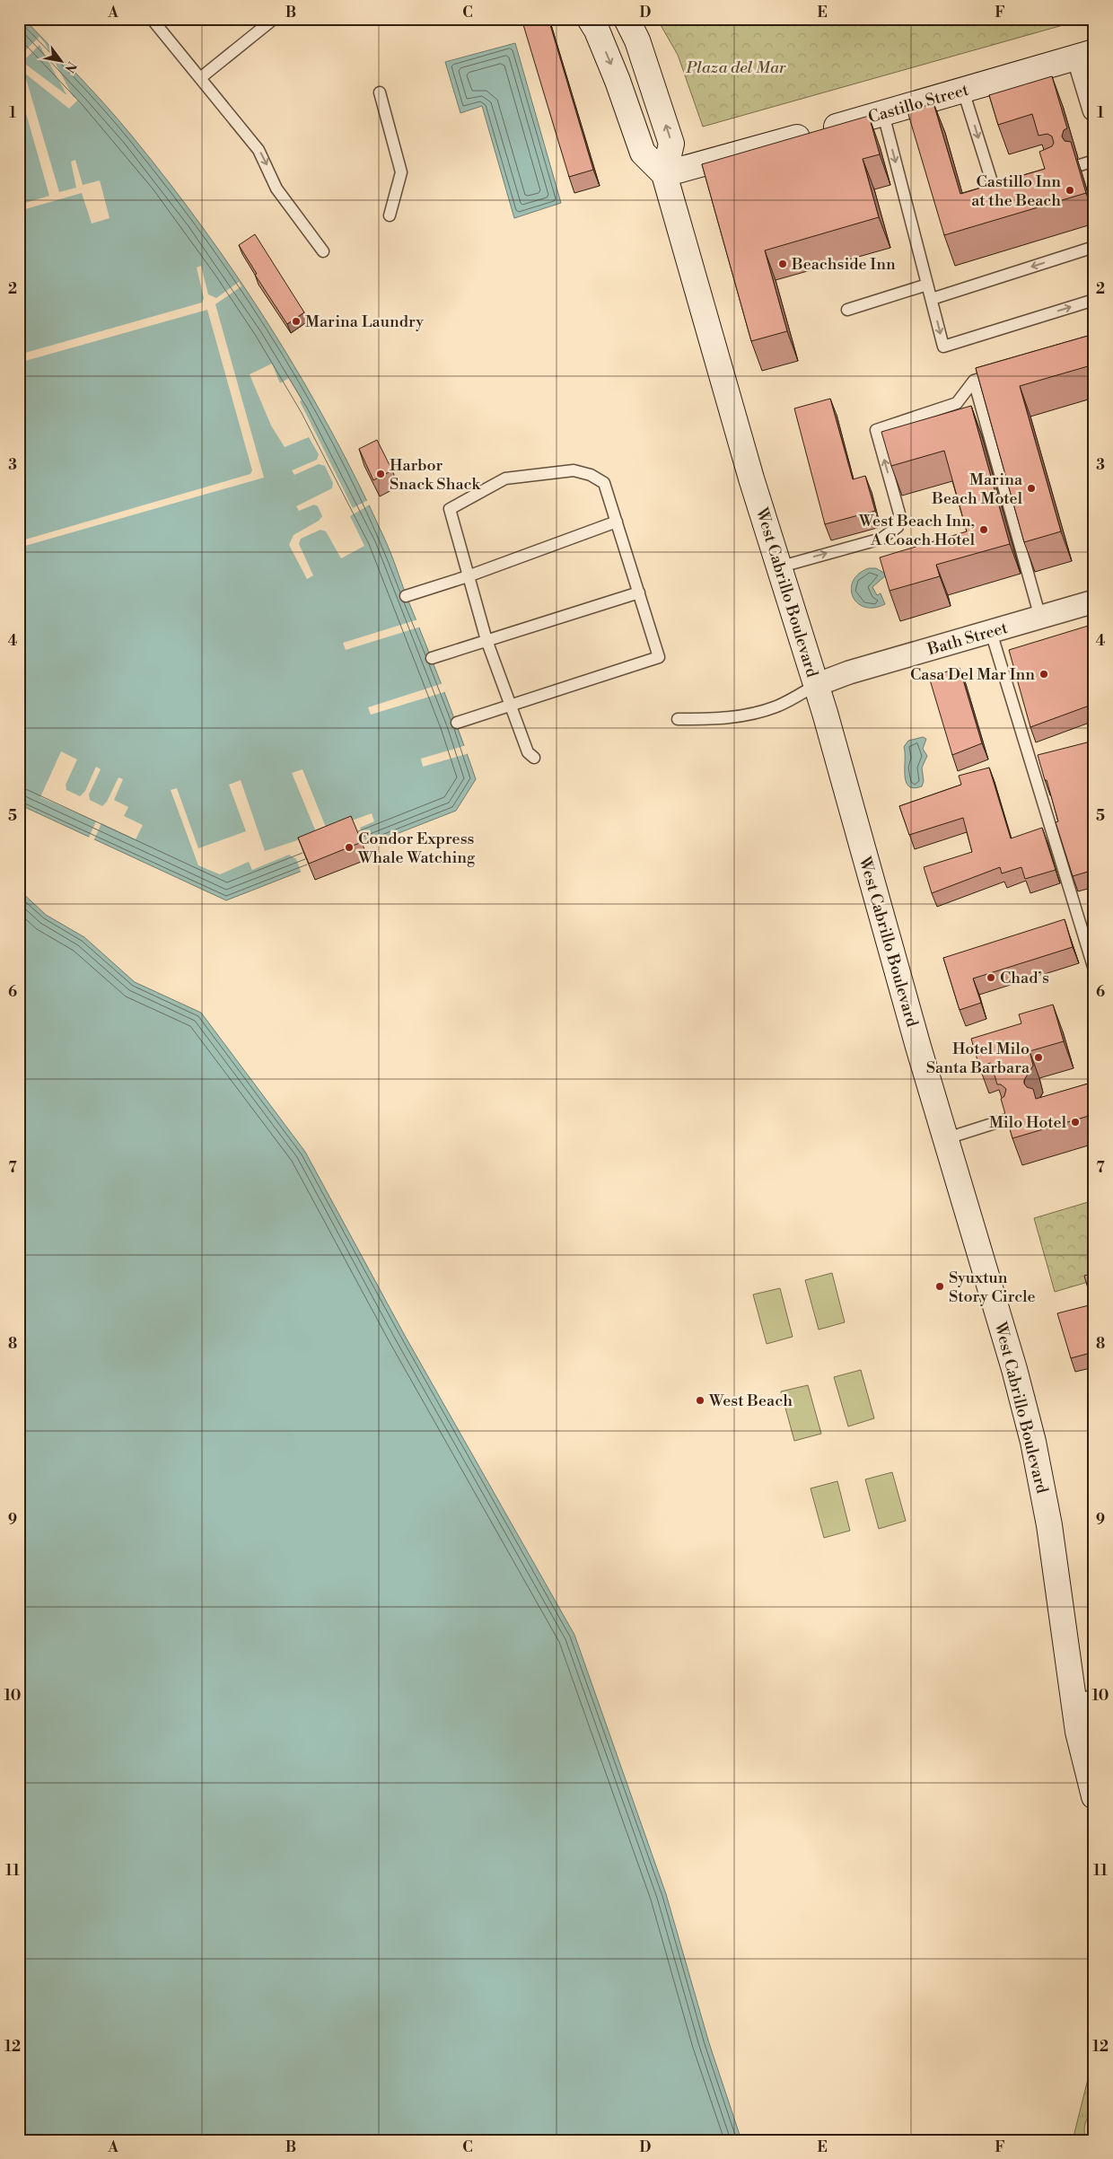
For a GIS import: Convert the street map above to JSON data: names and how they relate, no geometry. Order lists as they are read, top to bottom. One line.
{"streets":{"main road":["Castillo Street","West Cabrillo Boulevard"],"street":["Bath Street"]},"crossings":[["Castillo Street","West Cabrillo Boulevard"],["West Cabrillo Boulevard","Bath Street"]],"parks":["Plaza del Mar"],"places":["Castillo Inn at the Beach","Beachside Inn","Marina Laundry","Harbor Snack Shack","Marina Beach Motel","West Beach Inn, A Coach Hotel","Casa Del Mar Inn","Condor Express Whale Watching","Chad’s","Hotel Milo Santa Barbara","Milo Hotel","Syuxtun Story Circle","West Beach"],"north":"bottom right","grid":{"columns":["A","B","C","D","E","F"],"rows":["1","2","3","4","5","6","7","8","9","10","11","12"]}}
